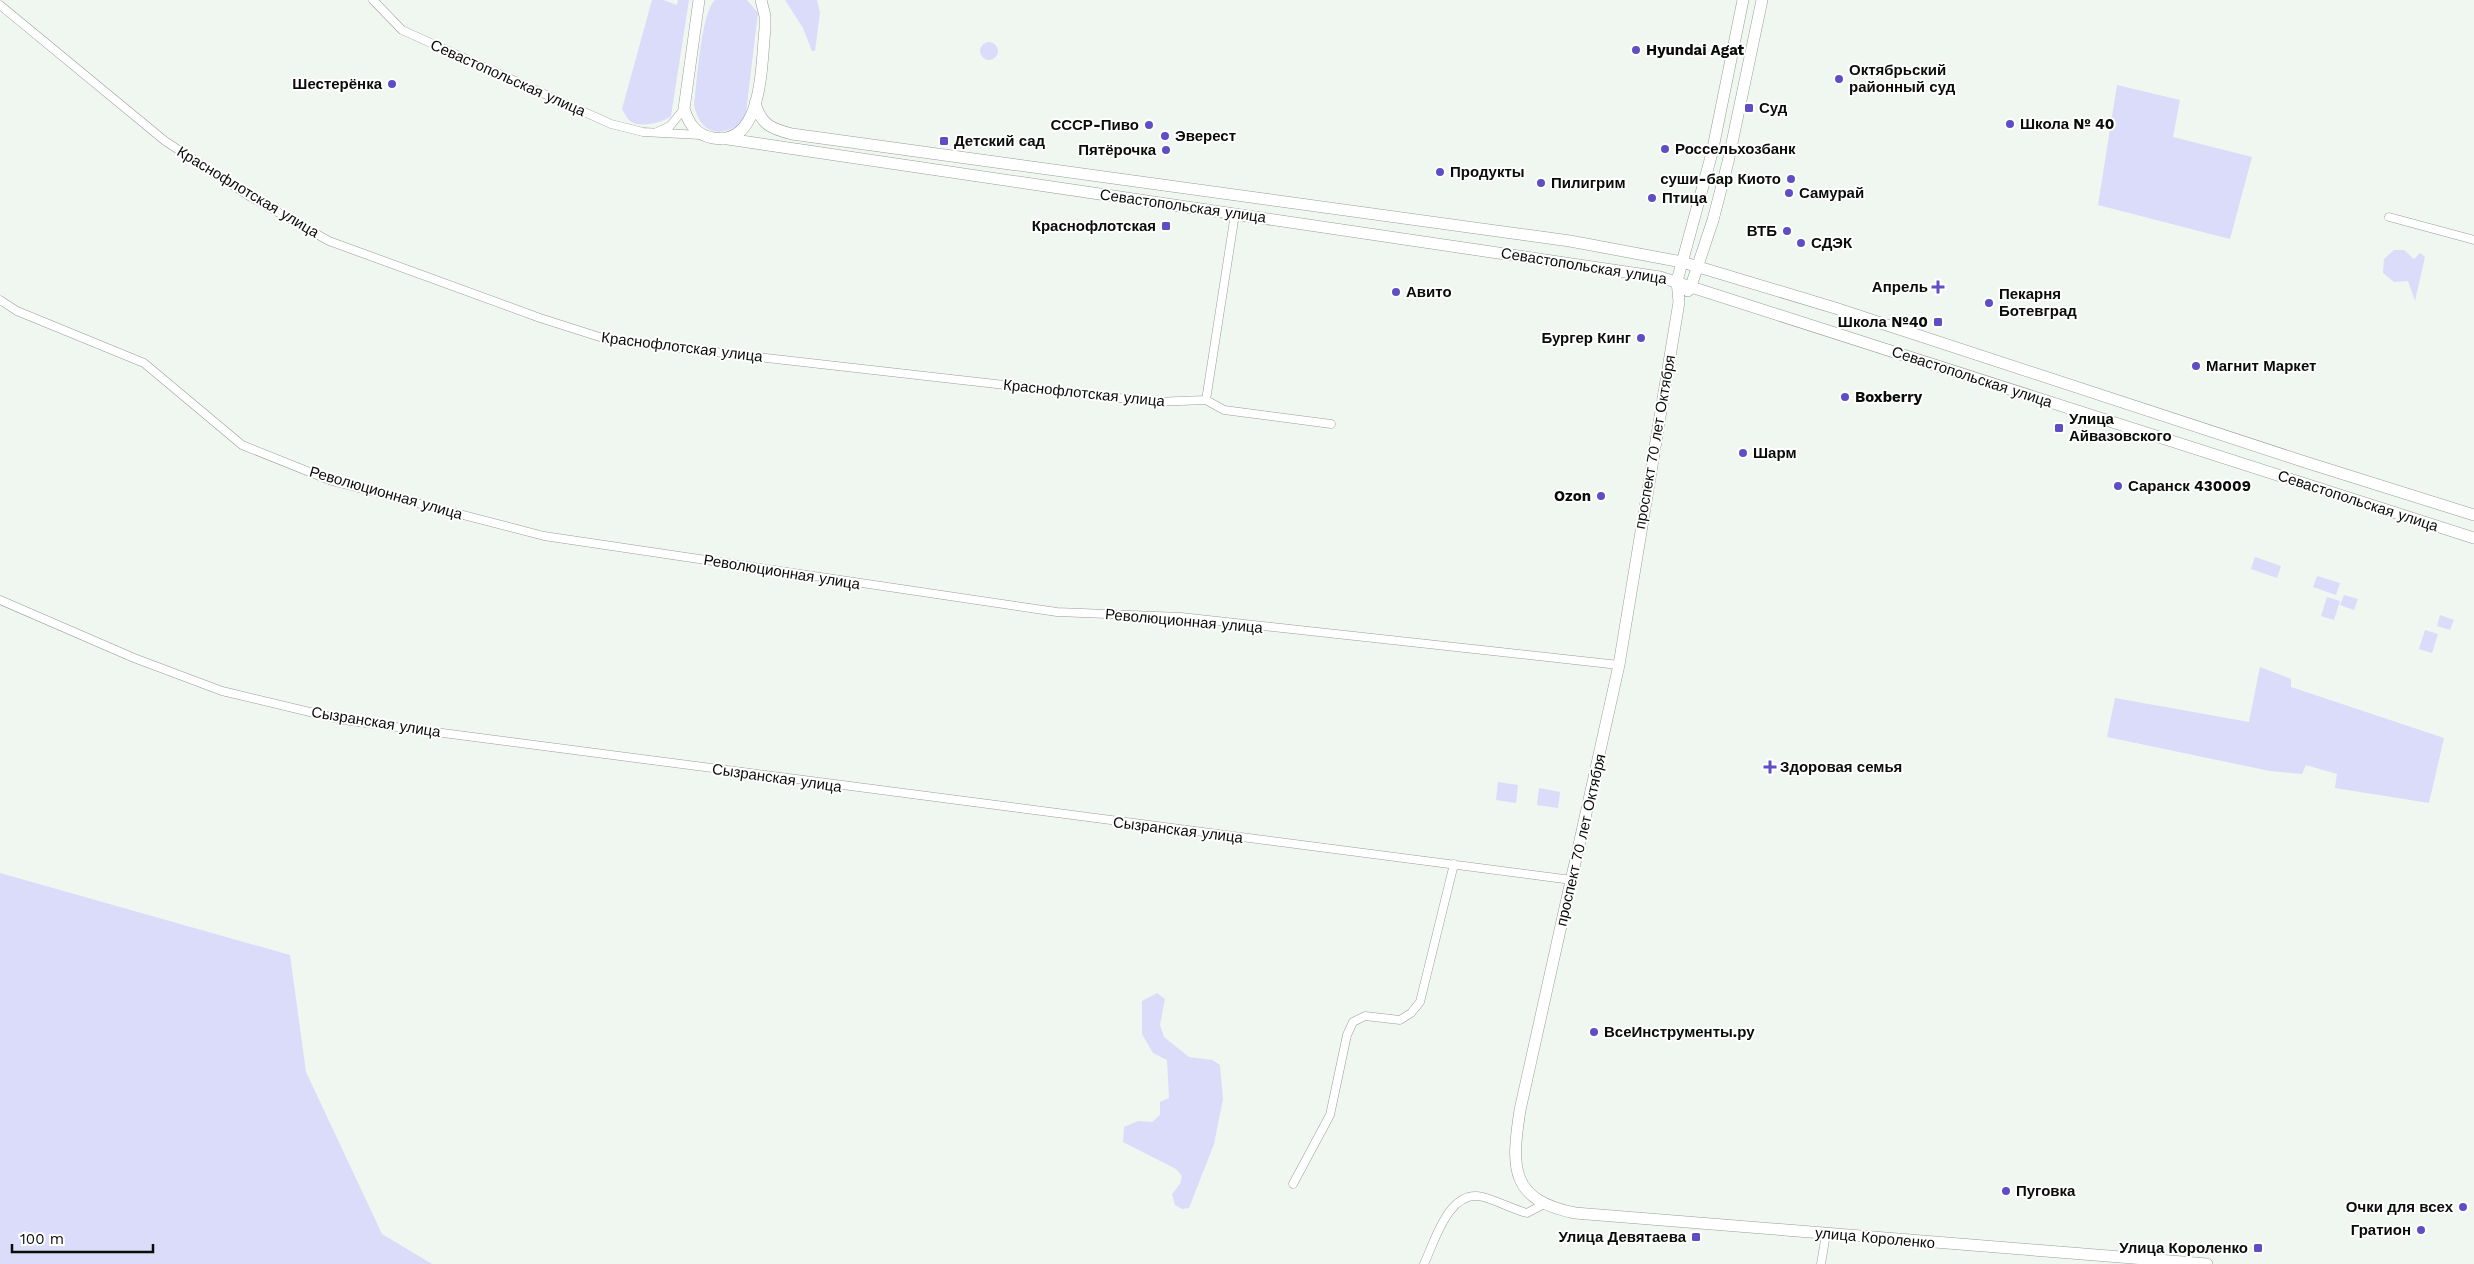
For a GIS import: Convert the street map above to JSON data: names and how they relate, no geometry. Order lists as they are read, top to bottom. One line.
{"streets":{"street":["Севастопольская улица","Краснофлотская улица","проспект 70 лет Октября","Революционная улица","Сызранская улица","улица Короленко"]},"crossings":[["Севастопольская улица","проспект 70 лет Октября"],["проспект 70 лет Октября","Революционная улица"],["проспект 70 лет Октября","Сызранская улица"],["проспект 70 лет Октября","улица Короленко"]],"places":{"other":["Hyundai Agat","Октябрьский районный суд","Шестерёнка","Школа № 40","СССР-Пиво","Эверест","Россельхозбанк","Пятёрочка","Продукты","суши-бар Киото","Пилигрим","Самурай","Птица","ВТБ","СДЭК","Авито","Пекарня Ботевград","Бургер Кинг","Магнит Маркет","Boxberry","Шарм","Саранск 430009","Ozon","ВсеИнструменты.ру","Пуговка","Очки для всех","Гратион"],"transit":["Суд","Детский сад","Краснофлотская","Школа №40","Улица Айвазовского","Улица Девятаева","Улица Короленко"],"health":["Апрель","Здоровая семья"]},"scale_bar":"100 m"}
